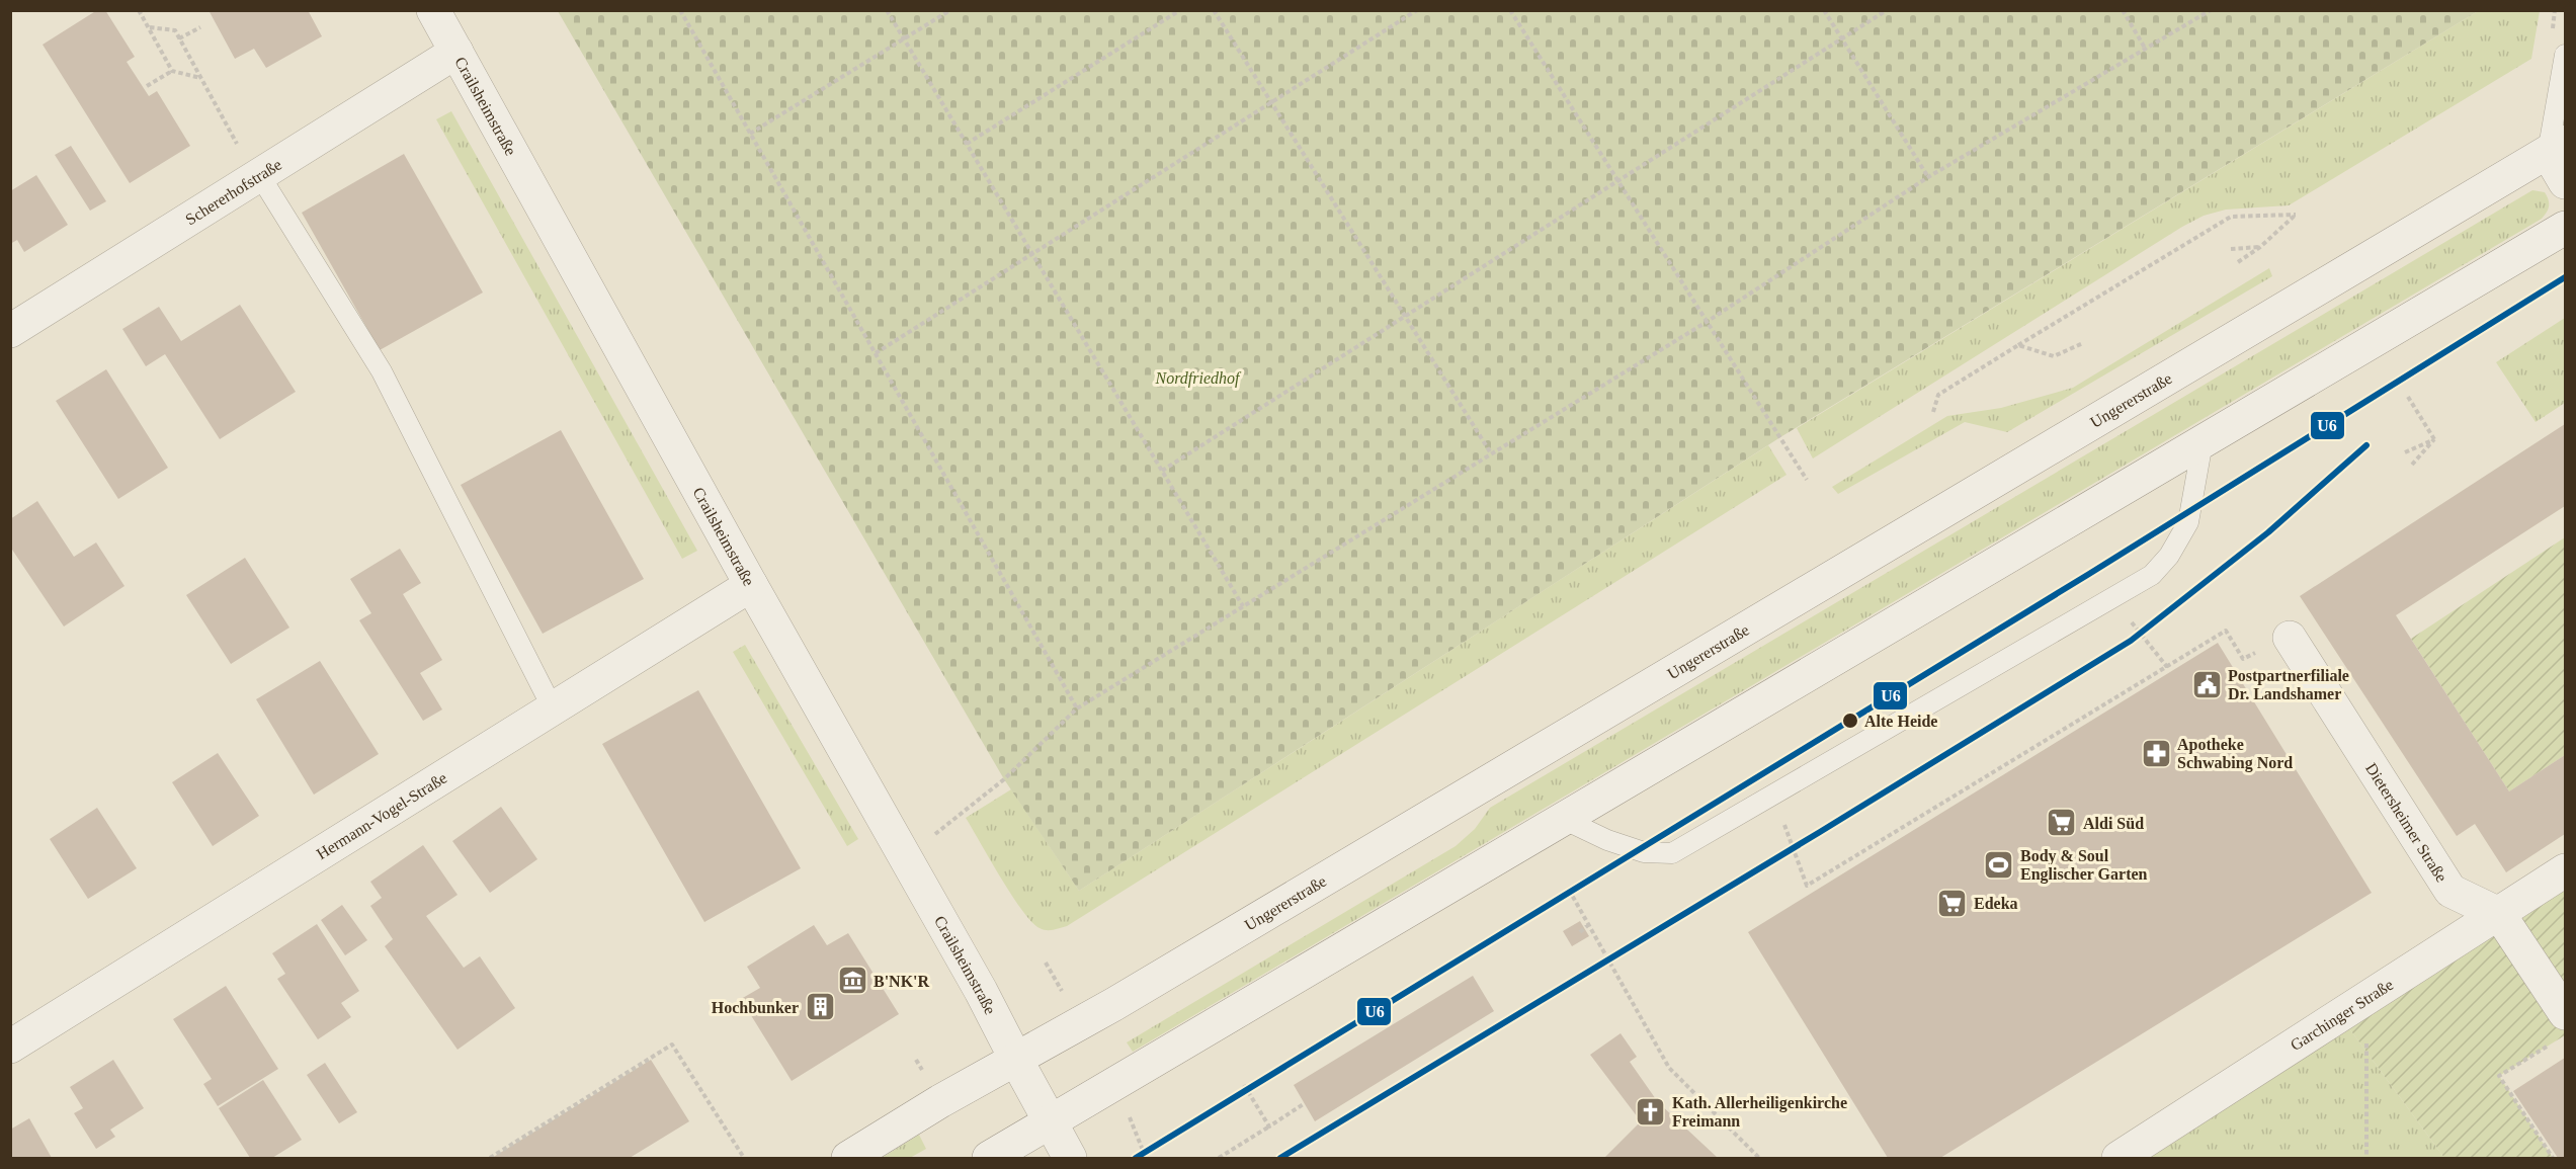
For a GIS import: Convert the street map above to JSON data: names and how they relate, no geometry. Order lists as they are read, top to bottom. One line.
{"streets":{"street":["Crailsheimstraße","Schererhofstraße","Ungererstraße","Hermann-Vogel-Straße","Dietersheimer Straße","Garchinger Straße"]},"crossings":[["Crailsheimstraße","Schererhofstraße"],["Crailsheimstraße","Ungererstraße"],["Crailsheimstraße","Hermann-Vogel-Straße"],["Dietersheimer Straße","Garchinger Straße"]],"parks":["Nordfriedhof"],"places":{"public building":["Postpartnerfiliale Dr. Landshamer"],"other":["Alte Heide"],"pharmacy":["Apotheke Schwabing Nord"],"supermarket":["Aldi Süd","Edeka"],"sports":["Body & Soul Englischer Garten"],"museum":["B'NK'R"],"building":["Hochbunker"],"church":["Kath. Allerheiligenkirche Freimann"]},"lines":["transit line U6"]}
